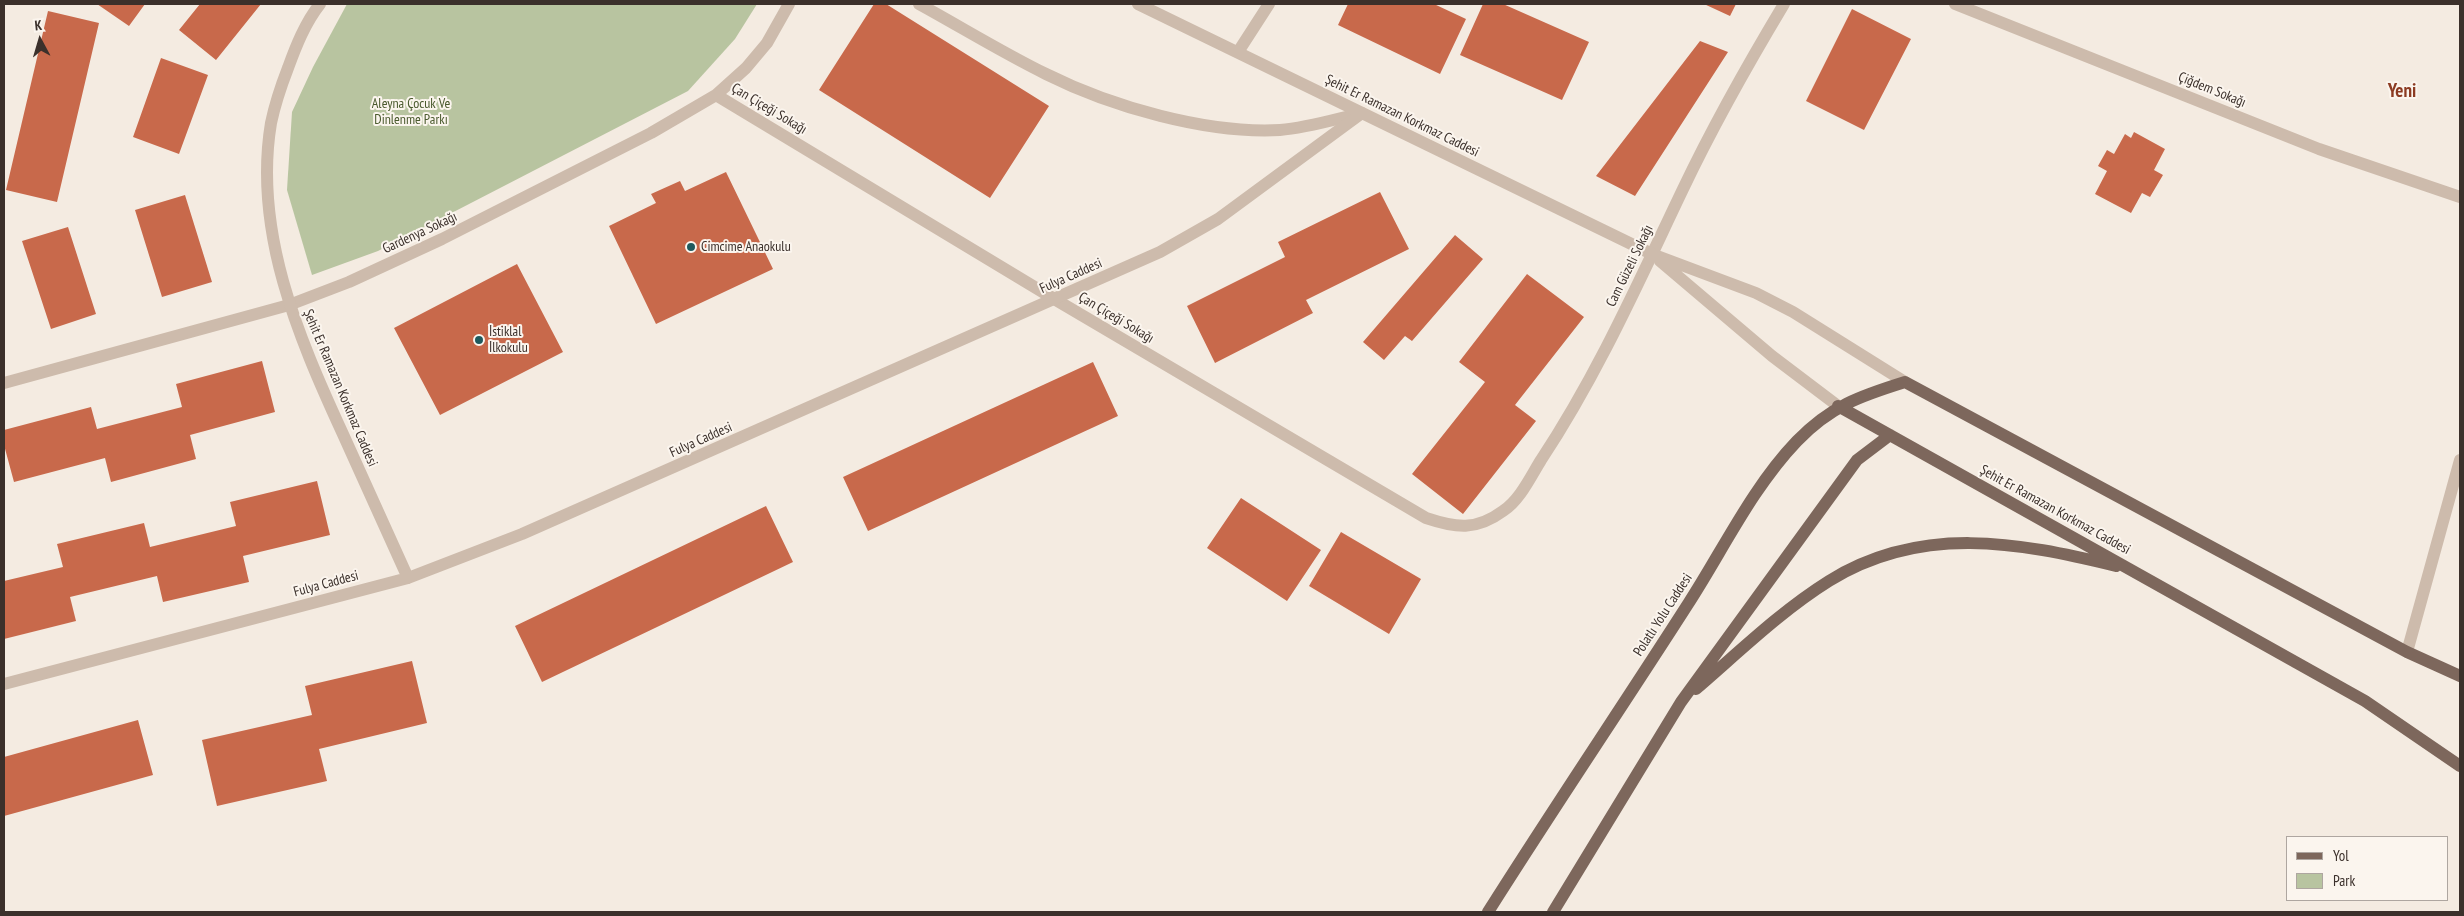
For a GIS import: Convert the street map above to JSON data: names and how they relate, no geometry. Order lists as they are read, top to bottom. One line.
{"streets":{"main road":["Şehit Er Ramazan Korkmaz Caddesi","Polatlı Yolu Caddesi"],"street":["Çiğdem Sokağı","Çan Çiçeği Sokağı","Gardenya Sokağı","Cam Güzeli Sokağı","Fulya Caddesi"]},"crossings":[["Çan Çiçeği Sokağı","Gardenya Sokağı"],["Çan Çiçeği Sokağı","Cam Güzeli Sokağı"],["Çan Çiçeği Sokağı","Fulya Caddesi"],["Şehit Er Ramazan Korkmaz Caddesi","Gardenya Sokağı"],["Şehit Er Ramazan Korkmaz Caddesi","Cam Güzeli Sokağı"],["Şehit Er Ramazan Korkmaz Caddesi","Fulya Caddesi"],["Şehit Er Ramazan Korkmaz Caddesi","Polatlı Yolu Caddesi"]],"districts":["Yeni"],"parks":["Aleyna Çocuk Ve Dinlenme Parkı"],"places":["Cimcime Anaokulu","İstiklal İlkokulu"],"legend":["Yol","Park"],"north":"top"}
